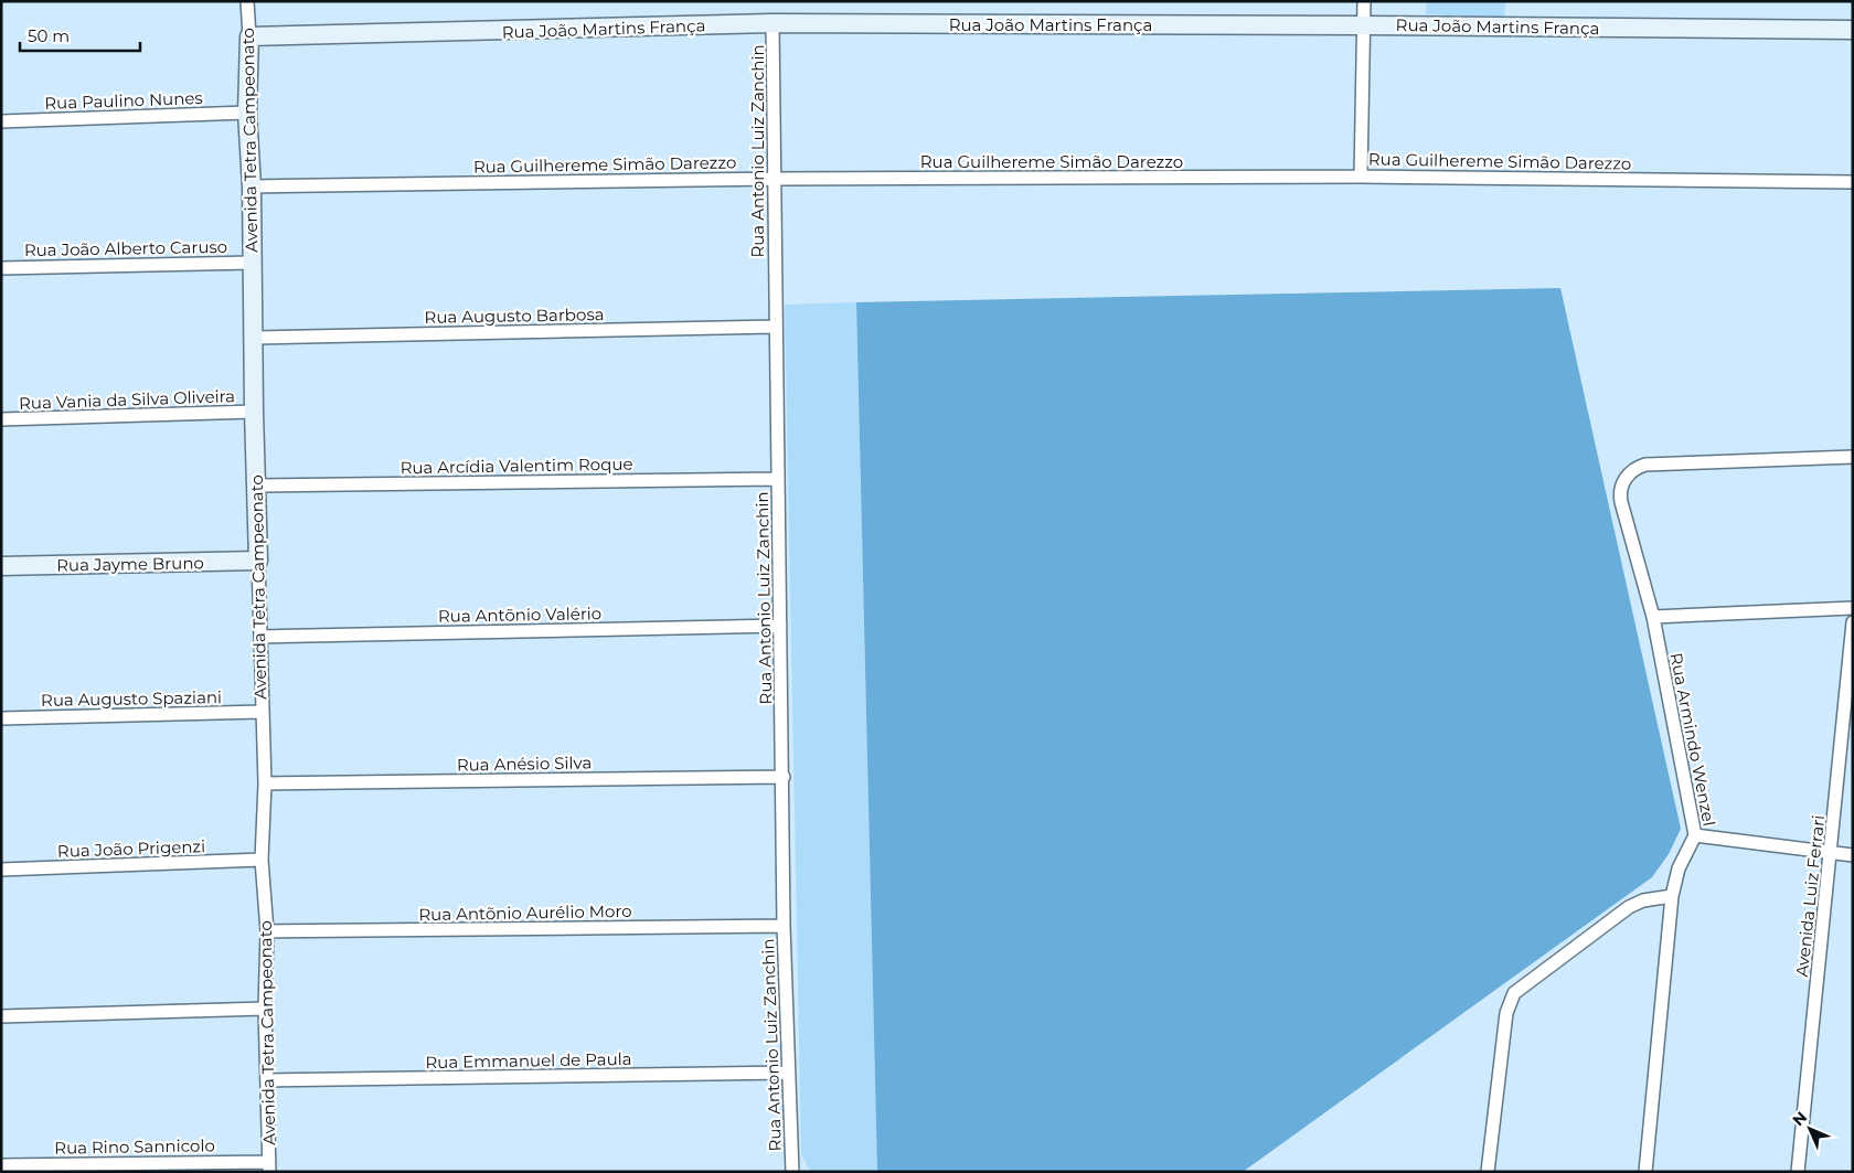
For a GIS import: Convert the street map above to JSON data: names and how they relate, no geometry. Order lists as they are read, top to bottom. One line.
{"streets":{"main road":["Rua João Martins França","Avenida Tetra Campeonato","Rua Jayme Bruno"],"street":["Rua Paulino Nunes","Rua Antonio Luiz Zanchin","Rua Guilhereme Simão Darezzo","Rua João Alberto Caruso","Rua Augusto Barbosa","Rua Vania da Silva Oliveira","Rua Arcídia Valentim Roque","Rua Antõnio Valério","Rua Augusto Spaziani","Rua Armindo Wenzel","Rua Anésio Silva","Rua João Prigenzi","Avenida Luiz Ferrari","Rua Antõnio Aurélio Moro","Rua Emmanuel de Paula","Rua Rino Sannicolo"]},"crossings":[["Rua João Martins França","Avenida Tetra Campeonato"],["Rua João Martins França","Rua Antonio Luiz Zanchin"],["Rua Paulino Nunes","Avenida Tetra Campeonato"],["Avenida Tetra Campeonato","Rua Guilhereme Simão Darezzo"],["Avenida Tetra Campeonato","Rua João Alberto Caruso"],["Avenida Tetra Campeonato","Rua Augusto Barbosa"],["Avenida Tetra Campeonato","Rua Vania da Silva Oliveira"],["Avenida Tetra Campeonato","Rua Arcídia Valentim Roque"],["Avenida Tetra Campeonato","Rua Jayme Bruno"],["Avenida Tetra Campeonato","Rua Antõnio Valério"],["Avenida Tetra Campeonato","Rua Augusto Spaziani"],["Avenida Tetra Campeonato","Rua Anésio Silva"],["Avenida Tetra Campeonato","Rua João Prigenzi"],["Avenida Tetra Campeonato","Rua Antõnio Aurélio Moro"],["Avenida Tetra Campeonato","Rua Emmanuel de Paula"],["Avenida Tetra Campeonato","Rua Rino Sannicolo"],["Rua Antonio Luiz Zanchin","Rua Guilhereme Simão Darezzo"],["Rua Antonio Luiz Zanchin","Rua Augusto Barbosa"],["Rua Antonio Luiz Zanchin","Rua Arcídia Valentim Roque"],["Rua Antonio Luiz Zanchin","Rua Antõnio Valério"],["Rua Antonio Luiz Zanchin","Rua Anésio Silva"],["Rua Antonio Luiz Zanchin","Rua Antõnio Aurélio Moro"],["Rua Antonio Luiz Zanchin","Rua Emmanuel de Paula"]],"scale_bar":"50 m","north":"top left"}
